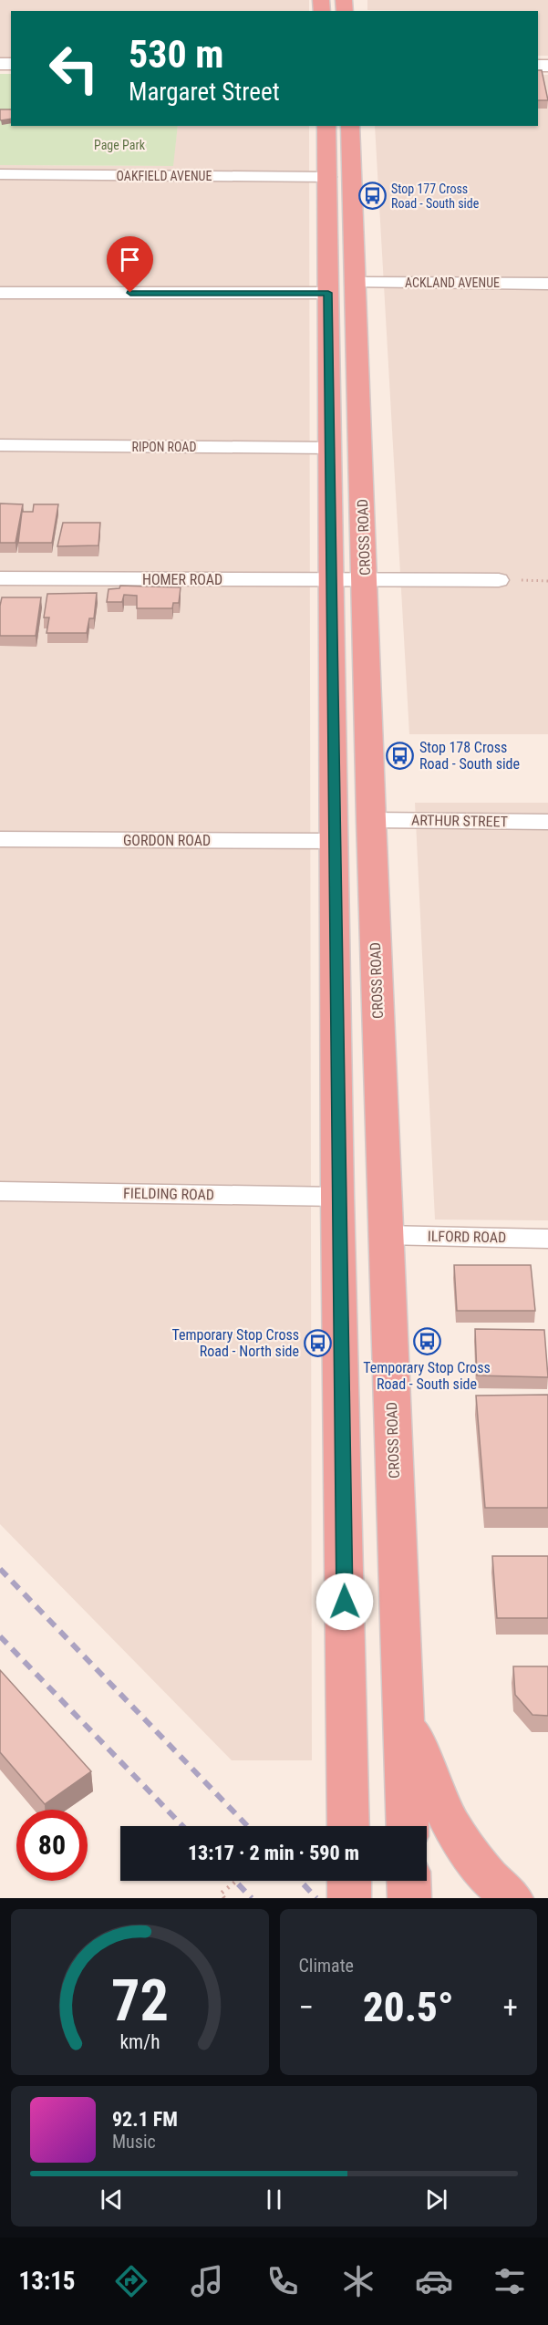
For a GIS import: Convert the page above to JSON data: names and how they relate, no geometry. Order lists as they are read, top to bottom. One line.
{"streets":{"highway":["CROSS ROAD"],"street":["OAKFIELD AVENUE","ACKLAND AVENUE","RIPON ROAD","HOMER ROAD","ARTHUR STREET","GORDON ROAD","FIELDING ROAD","ILFORD ROAD"]},"crossings":[["ACKLAND AVENUE","CROSS ROAD"],["CROSS ROAD","HOMER ROAD"],["CROSS ROAD","ARTHUR STREET"],["CROSS ROAD","ILFORD ROAD"]],"parks":["Page Park"],"places":{"bus stop":["Stop 177 Cross Road - South side","Stop 178 Cross Road - South side","Temporary Stop Cross Road - South side","Temporary Stop Cross Road - North side"]},"page":{"turn":["530 m","Margaret Street"],"limit":"80","trip":"13:17 · 2 min · 590 m","tile":"Climate","heat":["−","20.5°","+"],"song":["92.1 FM","Music"],"tabs":"13:15","gauge":["72","km/h"]}}
